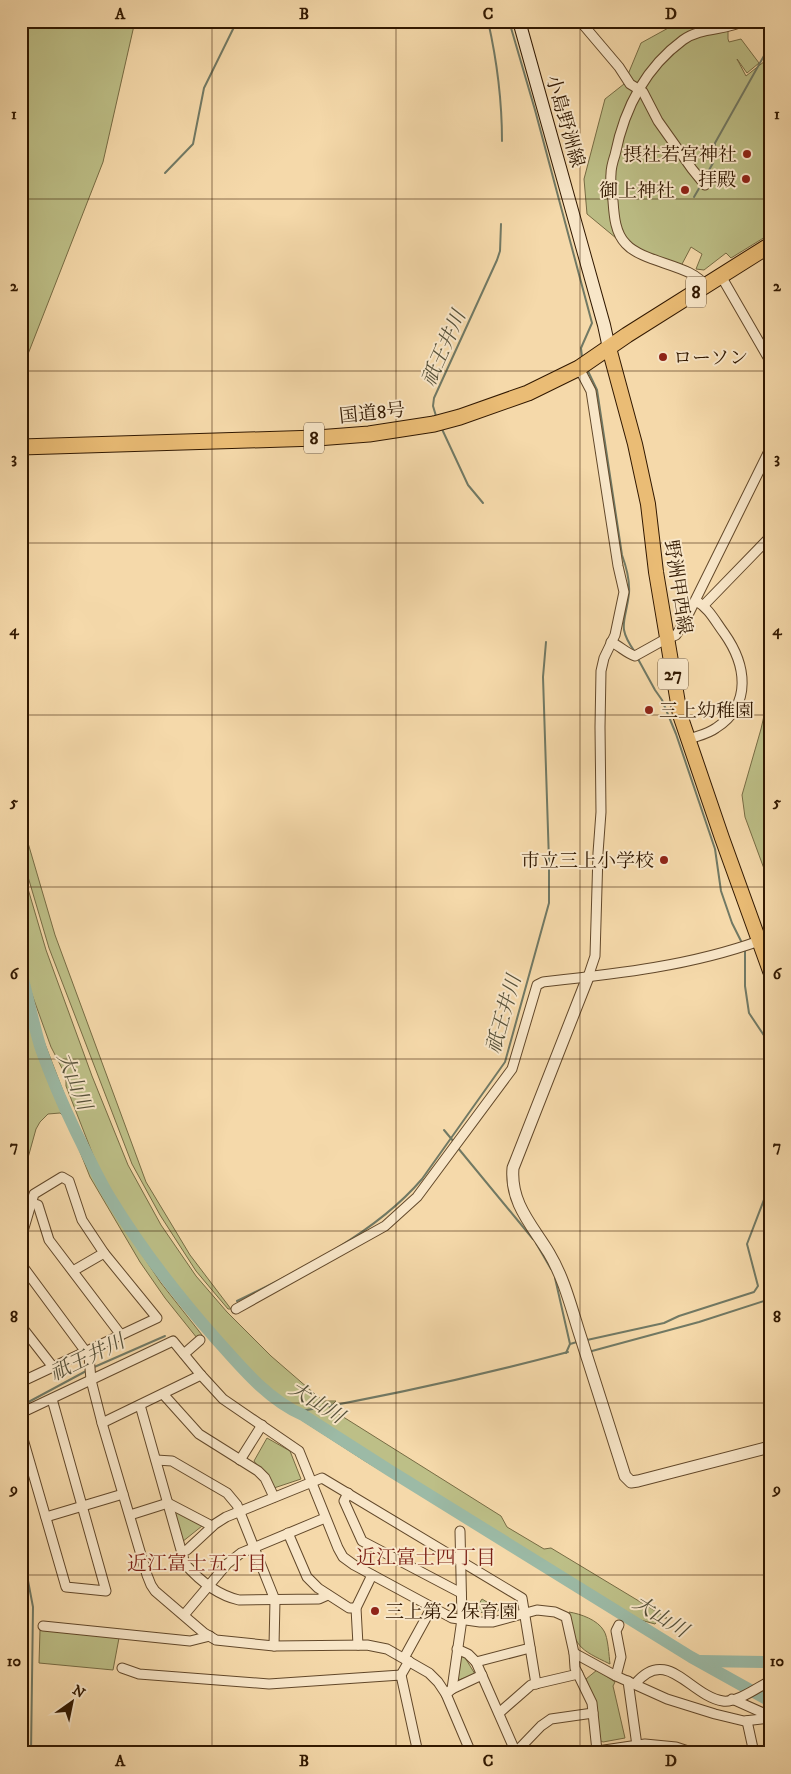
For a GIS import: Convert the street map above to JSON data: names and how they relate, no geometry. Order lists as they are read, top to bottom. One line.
{"streets":{"highway":["8","国道8号"],"main road":["小島野洲線","野洲甲西線","27"]},"crossings":[["小島野洲線","国道8号"],["小島野洲線","野洲甲西線"],["国道8号","野洲甲西線"]],"districts":["近江富士四丁目","近江富士五丁目"],"water":["祇王井川","大山川"],"places":["摂社若宮神社","拝殿","御上神社","ローソン","三上幼稚園","市立三上小学校","三上第２保育園"],"north":"top right","grid":{"columns":["A","B","C","D"],"rows":["1","2","3","4","5","6","7","8","9","10"]}}
